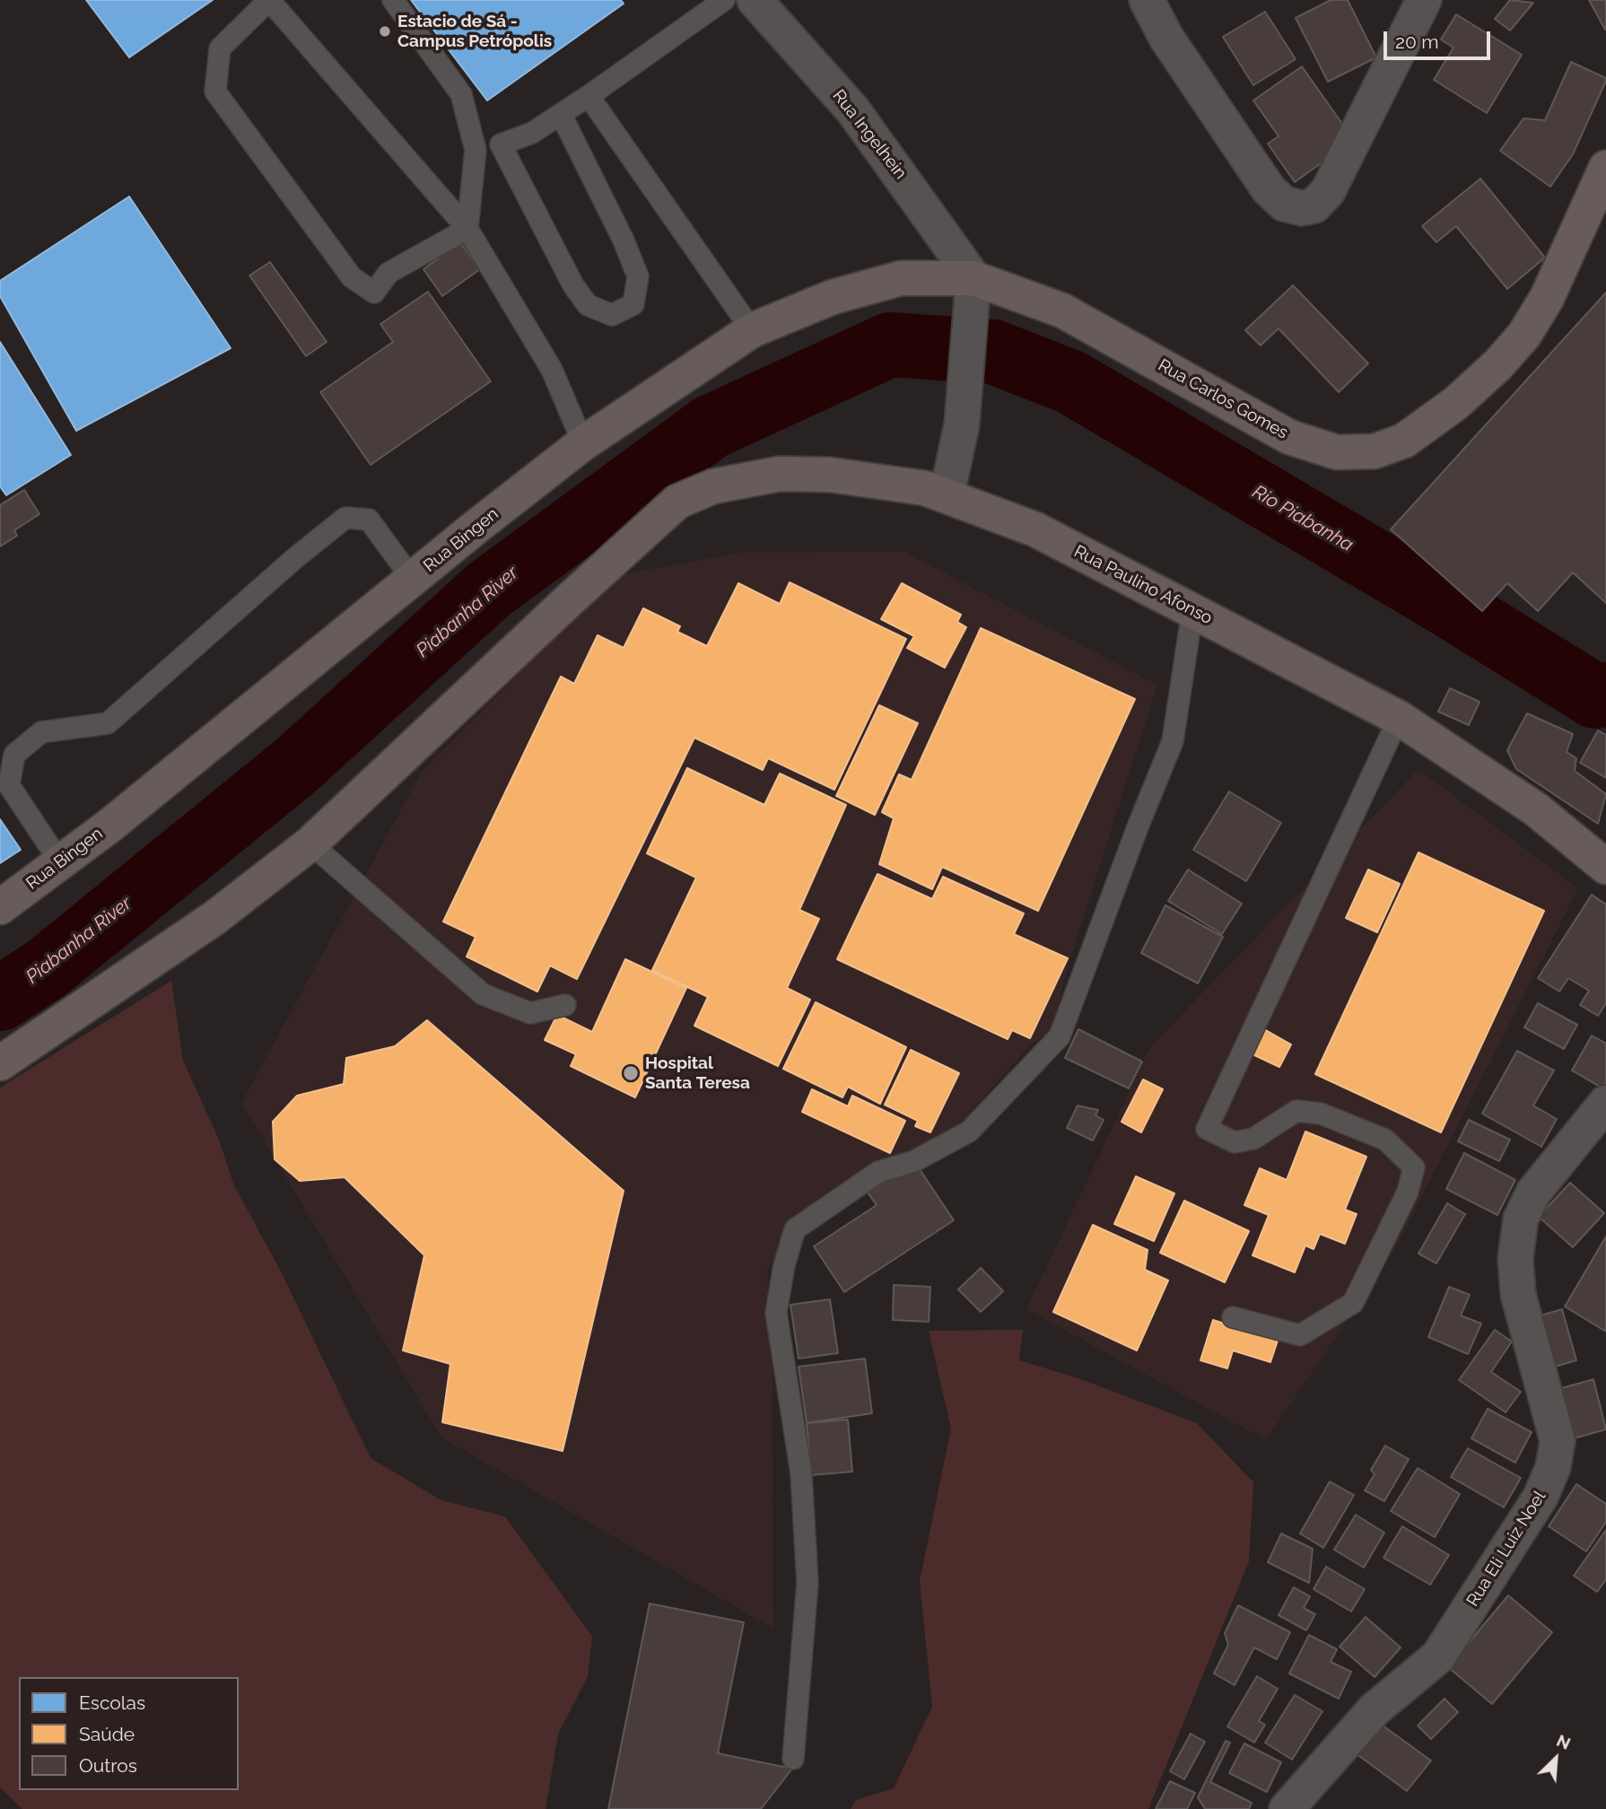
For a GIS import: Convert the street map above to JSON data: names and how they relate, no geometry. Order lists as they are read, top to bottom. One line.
{"streets":{"main road":["Rua Carlos Gomes","Rua Bingen","Rua Paulino Afonso"],"street":["Rua Ingelhein","Rua Eli Luiz Noel"]},"crossings":[["Rua Ingelhein","Rua Carlos Gomes"],["Rua Ingelhein","Rua Bingen"],["Rua Carlos Gomes","Rua Bingen"]],"water":["Rio Piabanha","Piabanha River"],"places":["Estacio de Sá - Campus Petrópolis","Hospital Santa Teresa"],"legend":["Escolas","Saúde","Outros"],"scale_bar":"20 m","north":"top right"}
